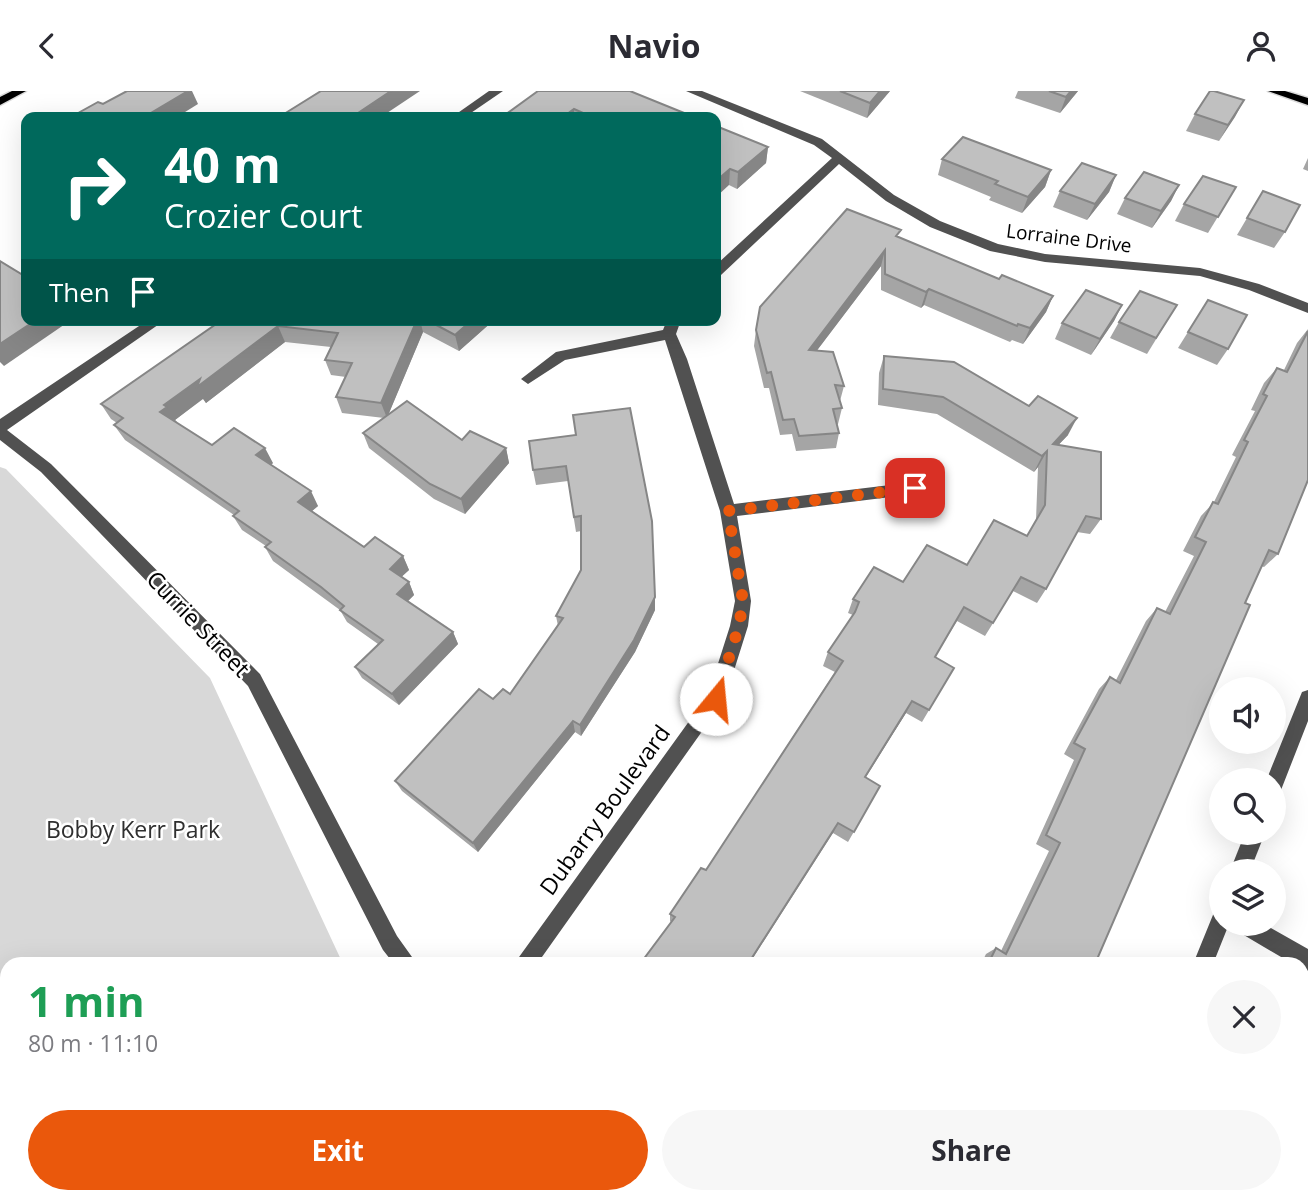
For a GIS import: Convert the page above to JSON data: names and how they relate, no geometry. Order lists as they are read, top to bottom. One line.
{"streets":{"street":["Lorraine Drive","Currie Street","Dubarry Boulevard"]},"parks":["Bobby Kerr Park"],"page":{"header":"Navio","turn":["40 m","Crozier Court"],"then":"Then","heading":["1 min","80 m · 11:10"],"buttons":["Exit","Share"]}}
